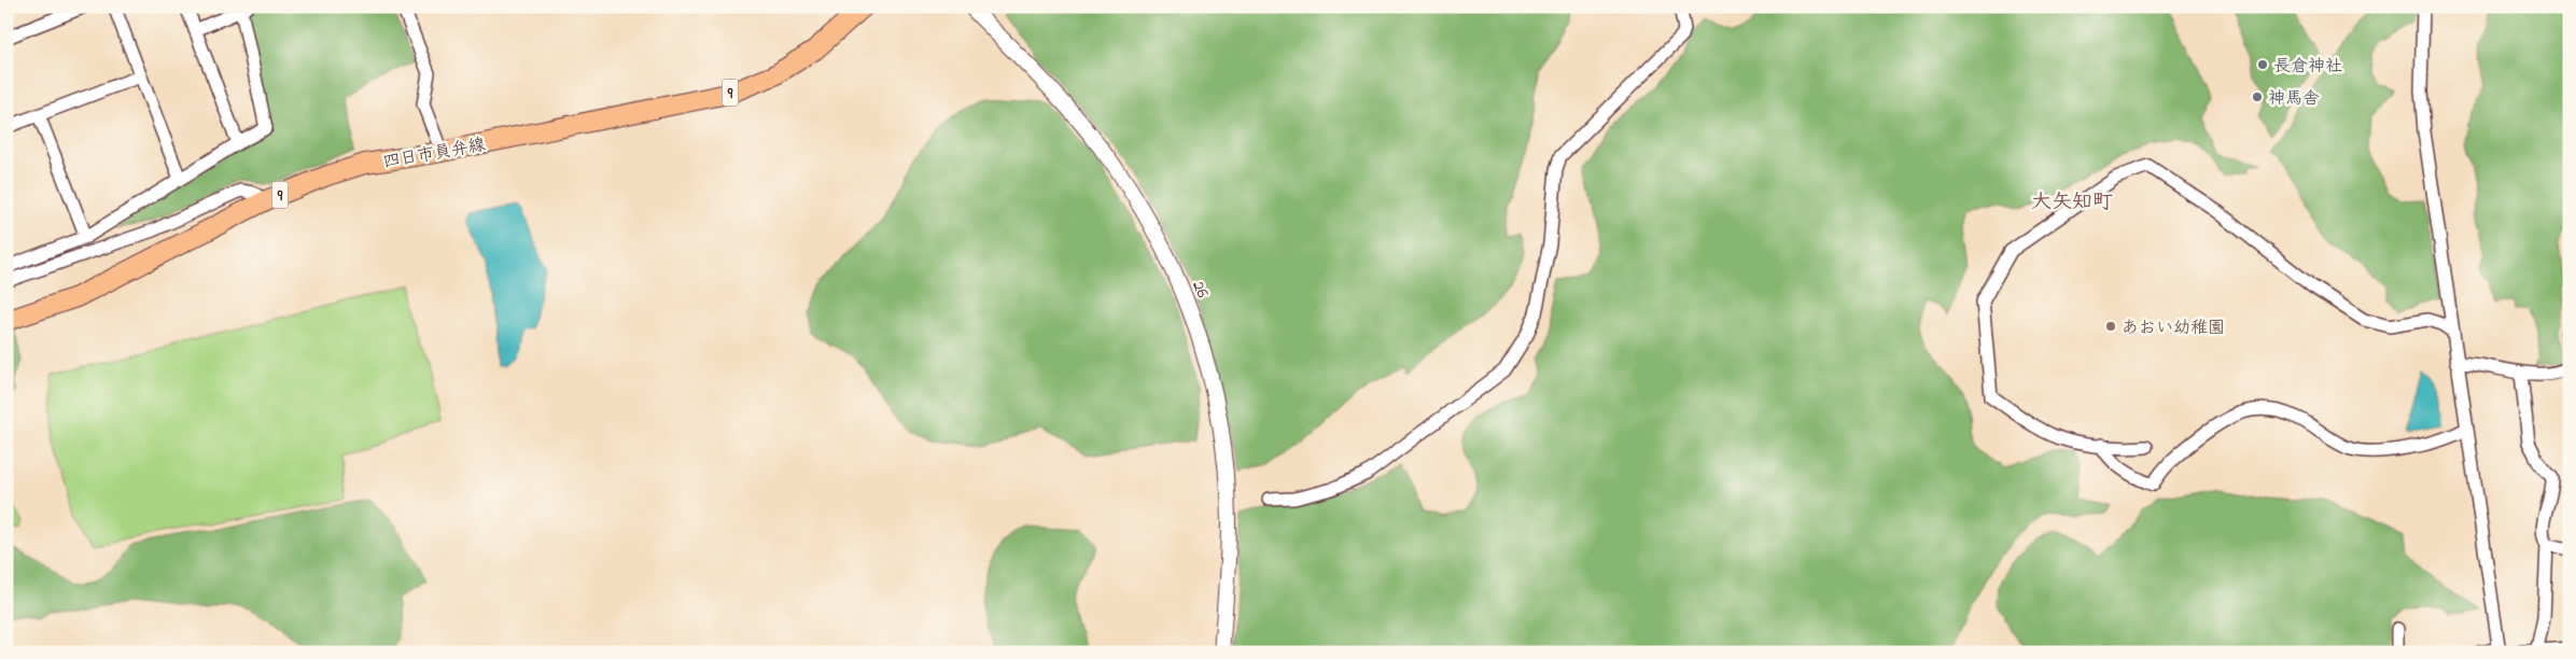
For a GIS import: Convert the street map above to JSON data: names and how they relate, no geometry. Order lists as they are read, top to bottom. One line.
{"streets":{"main road":["9","四日市員弁線"],"street":["26"]},"districts":["大矢知町"],"places":["長倉神社","神馬舎","あおい幼稚園"]}
